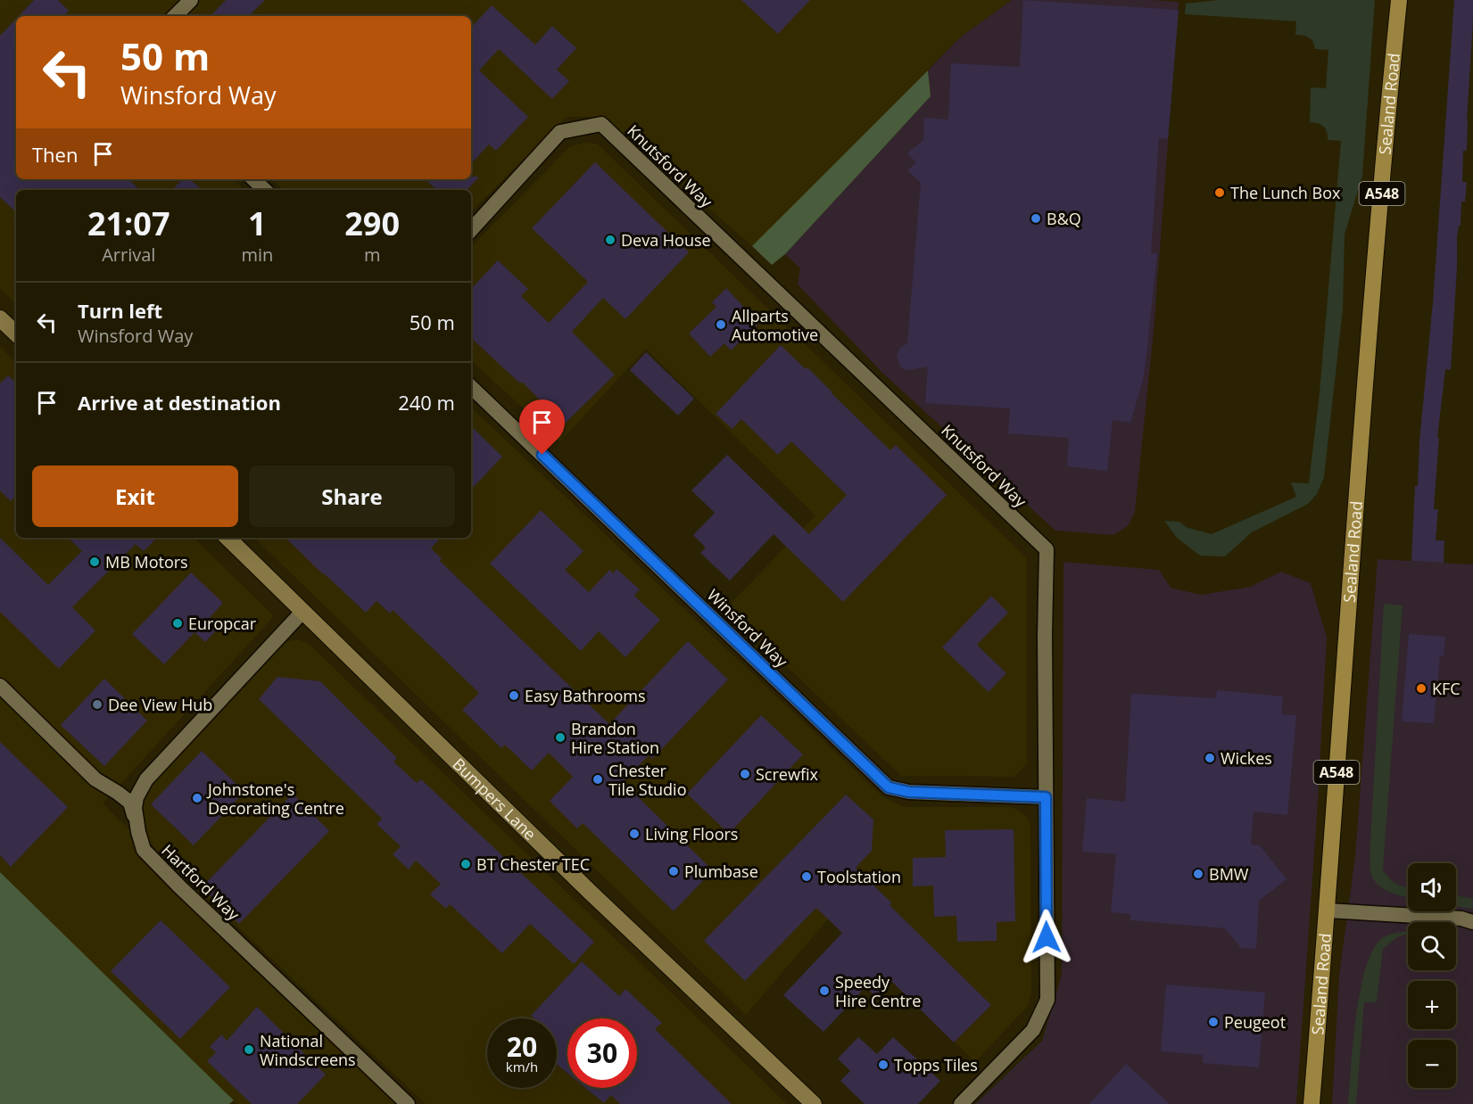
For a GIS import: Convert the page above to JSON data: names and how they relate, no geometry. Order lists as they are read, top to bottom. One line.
{"streets":{"main road":["Sealand Road","A548"],"street":["Knutsford Way","Winsford Way","Bumpers Lane","Hartford Way"]},"crossings":[["Knutsford Way","Winsford Way"],["Bumpers Lane","Hartford Way"]],"places":["The Lunch Box","B&Q","Deva House","Allparts Automotive","MB Motors","Europcar","KFC","Easy Bathrooms","Dee View Hub","Brandon Hire Station","Wickes","Screwfix","Chester Tile Studio","Johnstone's Decorating Centre","Living Floors","BT Chester TEC","Plumbase","BMW","Toolstation","Speedy Hire Centre","Peugeot","National Windscreens","Topps Tiles"],"page":{"turn":["50 m","Winsford Way"],"then":"Then","eta":["21:07","Arrival","1","min","290","m"],"list":[{"name":"Turn left","note":"Winsford Way","value":"50 m"},{"name":"Arrive at destination","value":"240 m"}],"buttons":["Exit","Share"],"map_buttons":["+","−"],"speed":"20 km/h","limit":"30"}}
